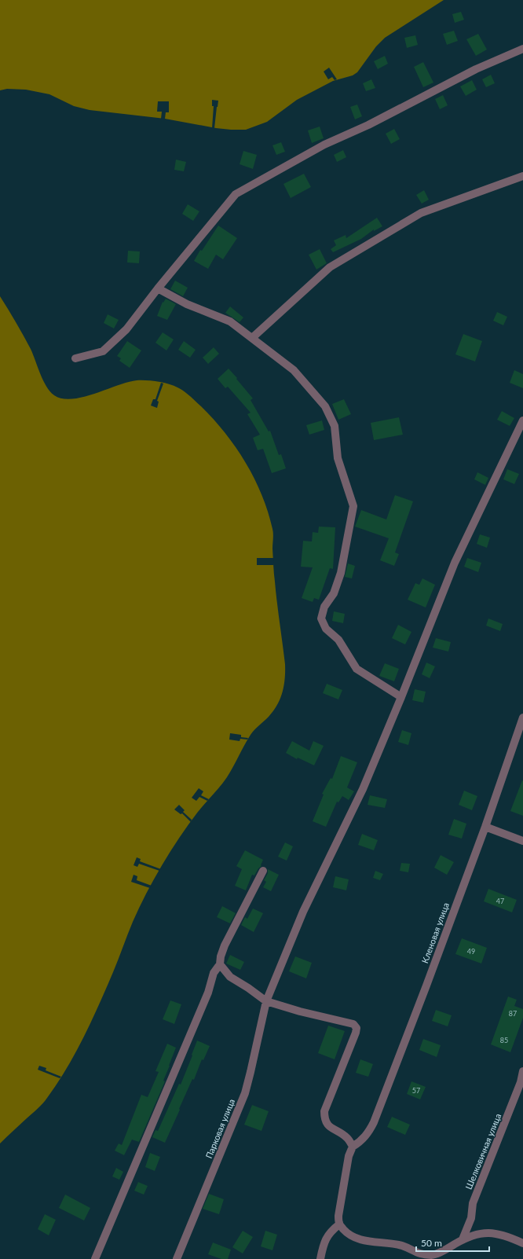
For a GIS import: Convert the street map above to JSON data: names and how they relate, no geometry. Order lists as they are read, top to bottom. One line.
{"streets":{"street":["Кленовая улица","Парковая улица","Шелковичная улица"]},"house_numbers":["47","49","87","85","57"],"scale_bar":"50 m"}
